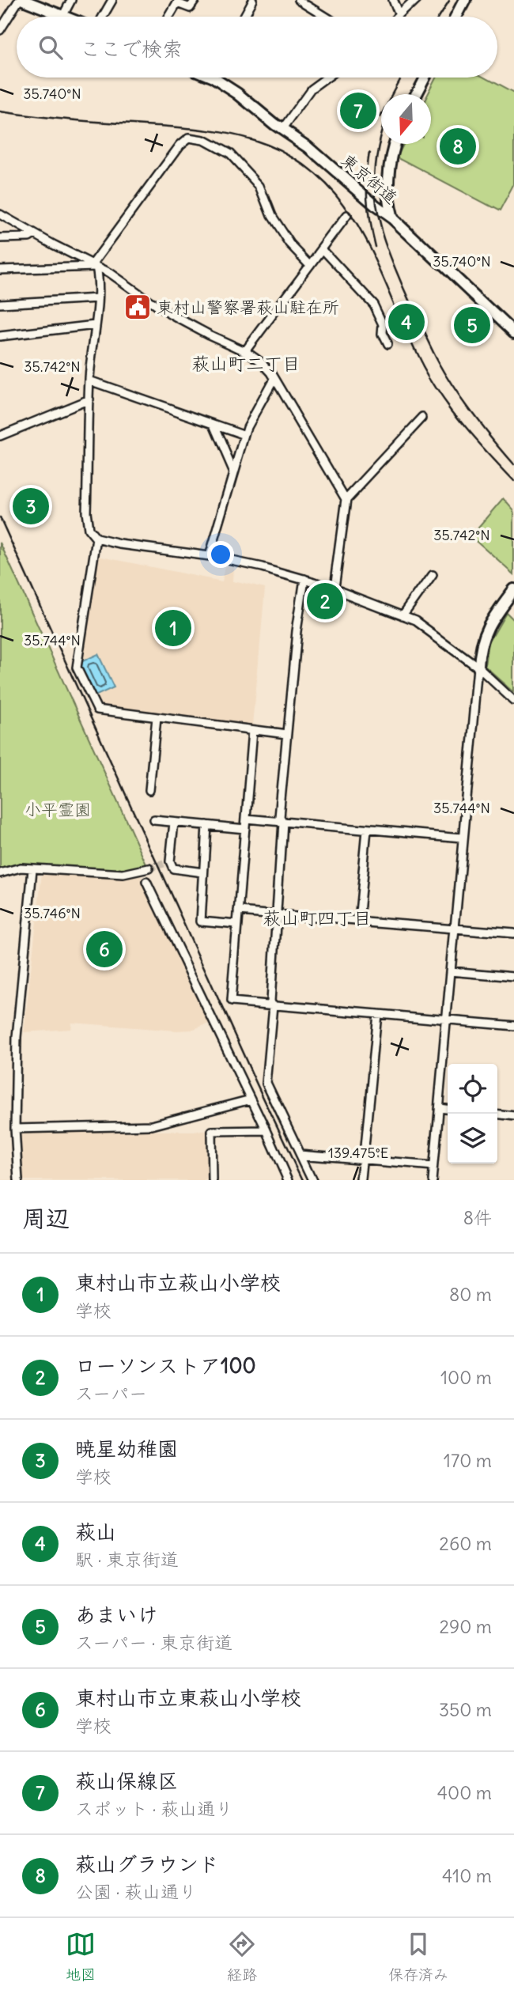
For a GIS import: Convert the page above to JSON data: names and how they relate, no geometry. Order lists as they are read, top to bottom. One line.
{"streets":{"street":["東京街道"]},"districts":["萩山町二丁目","萩山町四丁目"],"parks":["小平霊園"],"places":{"public building":["東村山警察署萩山駐在所"]},"north":"bottom","page":{"search":"ここで検索","pins":["7","8","4","5","3","2","1","6"],"heading":["周辺","8件"],"list":[{"mark":"1","name":"東村山市立萩山小学校","note":"学校","value":"80 m"},{"mark":"2","name":"ローソンストア100","note":"スーパー","value":"100 m"},{"mark":"3","name":"暁星幼稚園","note":"学校","value":"170 m"},{"mark":"4","name":"萩山","note":"駅 · 東京街道","value":"260 m"},{"mark":"5","name":"あまいけ","note":"スーパー · 東京街道","value":"290 m"},{"mark":"6","name":"東村山市立東萩山小学校","note":"学校","value":"350 m"},{"mark":"7","name":"萩山保線区","note":"スポット · 萩山通り","value":"400 m"},{"mark":"8","name":"萩山グラウンド","note":"公園 · 萩山通り","value":"410 m"}],"nav":["地図","経路","保存済み"]},"coordinates":["35.740°N","35.742°N","35.744°N","35.746°N","139.475°E"]}
